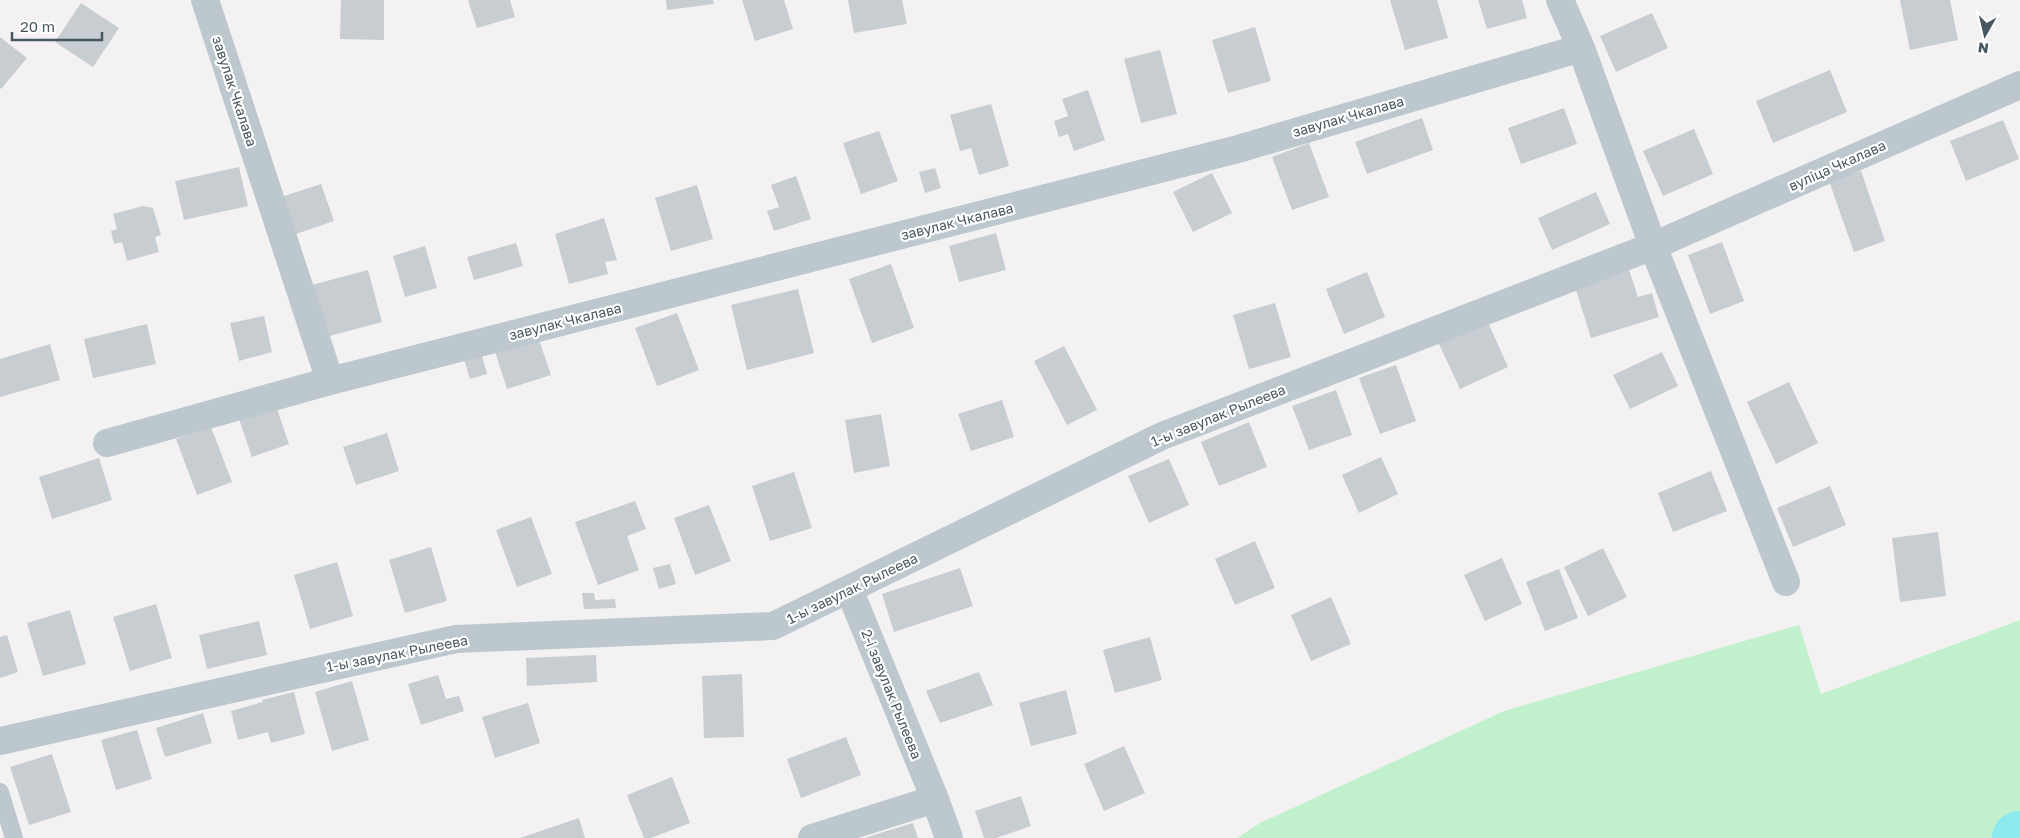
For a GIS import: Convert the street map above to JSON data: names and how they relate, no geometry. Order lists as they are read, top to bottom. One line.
{"streets":{"street":["завулак Чкалава","вуліца Чкалава","1-ы завулак Рылеева","2-і завулак Рылеева"]},"crossings":[["вуліца Чкалава","1-ы завулак Рылеева"],["1-ы завулак Рылеева","2-і завулак Рылеева"]],"scale_bar":"20 m","north":"bottom"}
